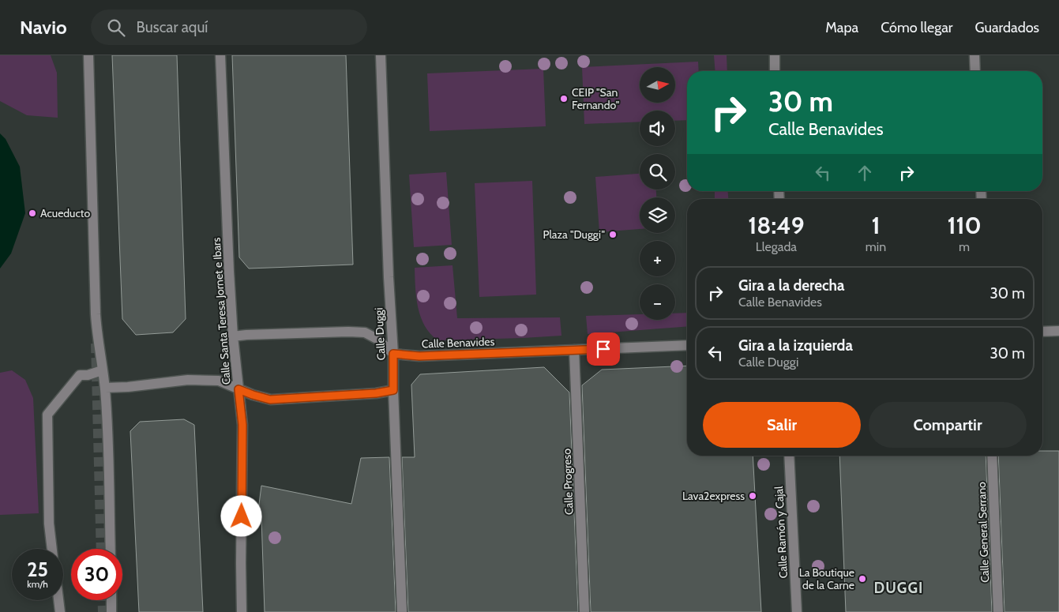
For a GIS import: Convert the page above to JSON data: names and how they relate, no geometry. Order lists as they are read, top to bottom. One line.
{"streets":{"street":["Calle Santa Teresa Jornet e Ibars","Calle Duggi","Calle Benavides","Calle Progreso","Calle Ramón y Cajal","Calle General Serrano"]},"crossings":[["Calle Duggi","Calle Benavides"],["Calle Benavides","Calle Progreso"]],"districts":["DUGGI"],"places":["CEIP \"San Fernando\"","Acueducto","Plaza \"Duggi\"","Lava2express","La Boutique de la Carne"],"north":"right","page":{"header":"Navio","search":"Buscar aquí","nav":["Mapa","Cómo llegar","Guardados"],"map_buttons":["+","−"],"turn":["30 m","Calle Benavides"],"eta":["18:49","Llegada","1","min","110","m"],"list":[{"name":"Gira a la derecha","note":"Calle Benavides","value":"30 m"},{"name":"Gira a la izquierda","note":"Calle Duggi","value":"30 m"}],"buttons":["Salir","Compartir"],"speed":"25 km/h","limit":"30"}}
